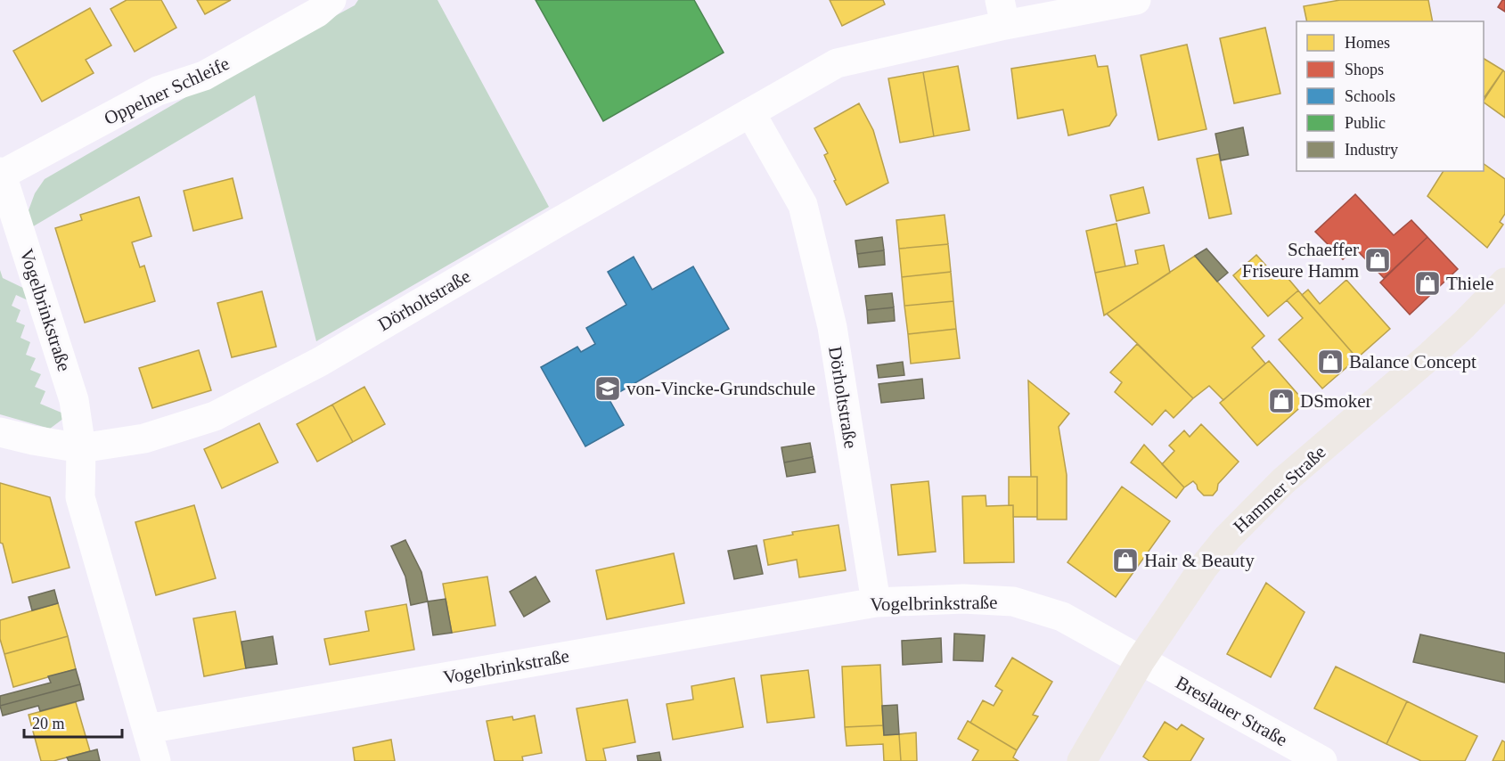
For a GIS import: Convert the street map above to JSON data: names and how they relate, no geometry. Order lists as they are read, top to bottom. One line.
{"streets":{"main road":["Hammer Straße"],"street":["Oppelner Schleife","Dörholtstraße","Vogelbrinkstraße","Breslauer Straße"]},"crossings":[["Oppelner Schleife","Vogelbrinkstraße"],["Dörholtstraße","Vogelbrinkstraße"],["Vogelbrinkstraße","Hammer Straße"],["Vogelbrinkstraße","Breslauer Straße"],["Hammer Straße","Breslauer Straße"]],"places":{"shop":["Schaeffer Friseure Hamm","Thiele","Balance Concept","DSmoker","Hair & Beauty"],"school or university":["von-Vincke-Grundschule"]},"legend":["Homes","Shops","Schools","Public","Industry"],"scale_bar":"20 m"}
